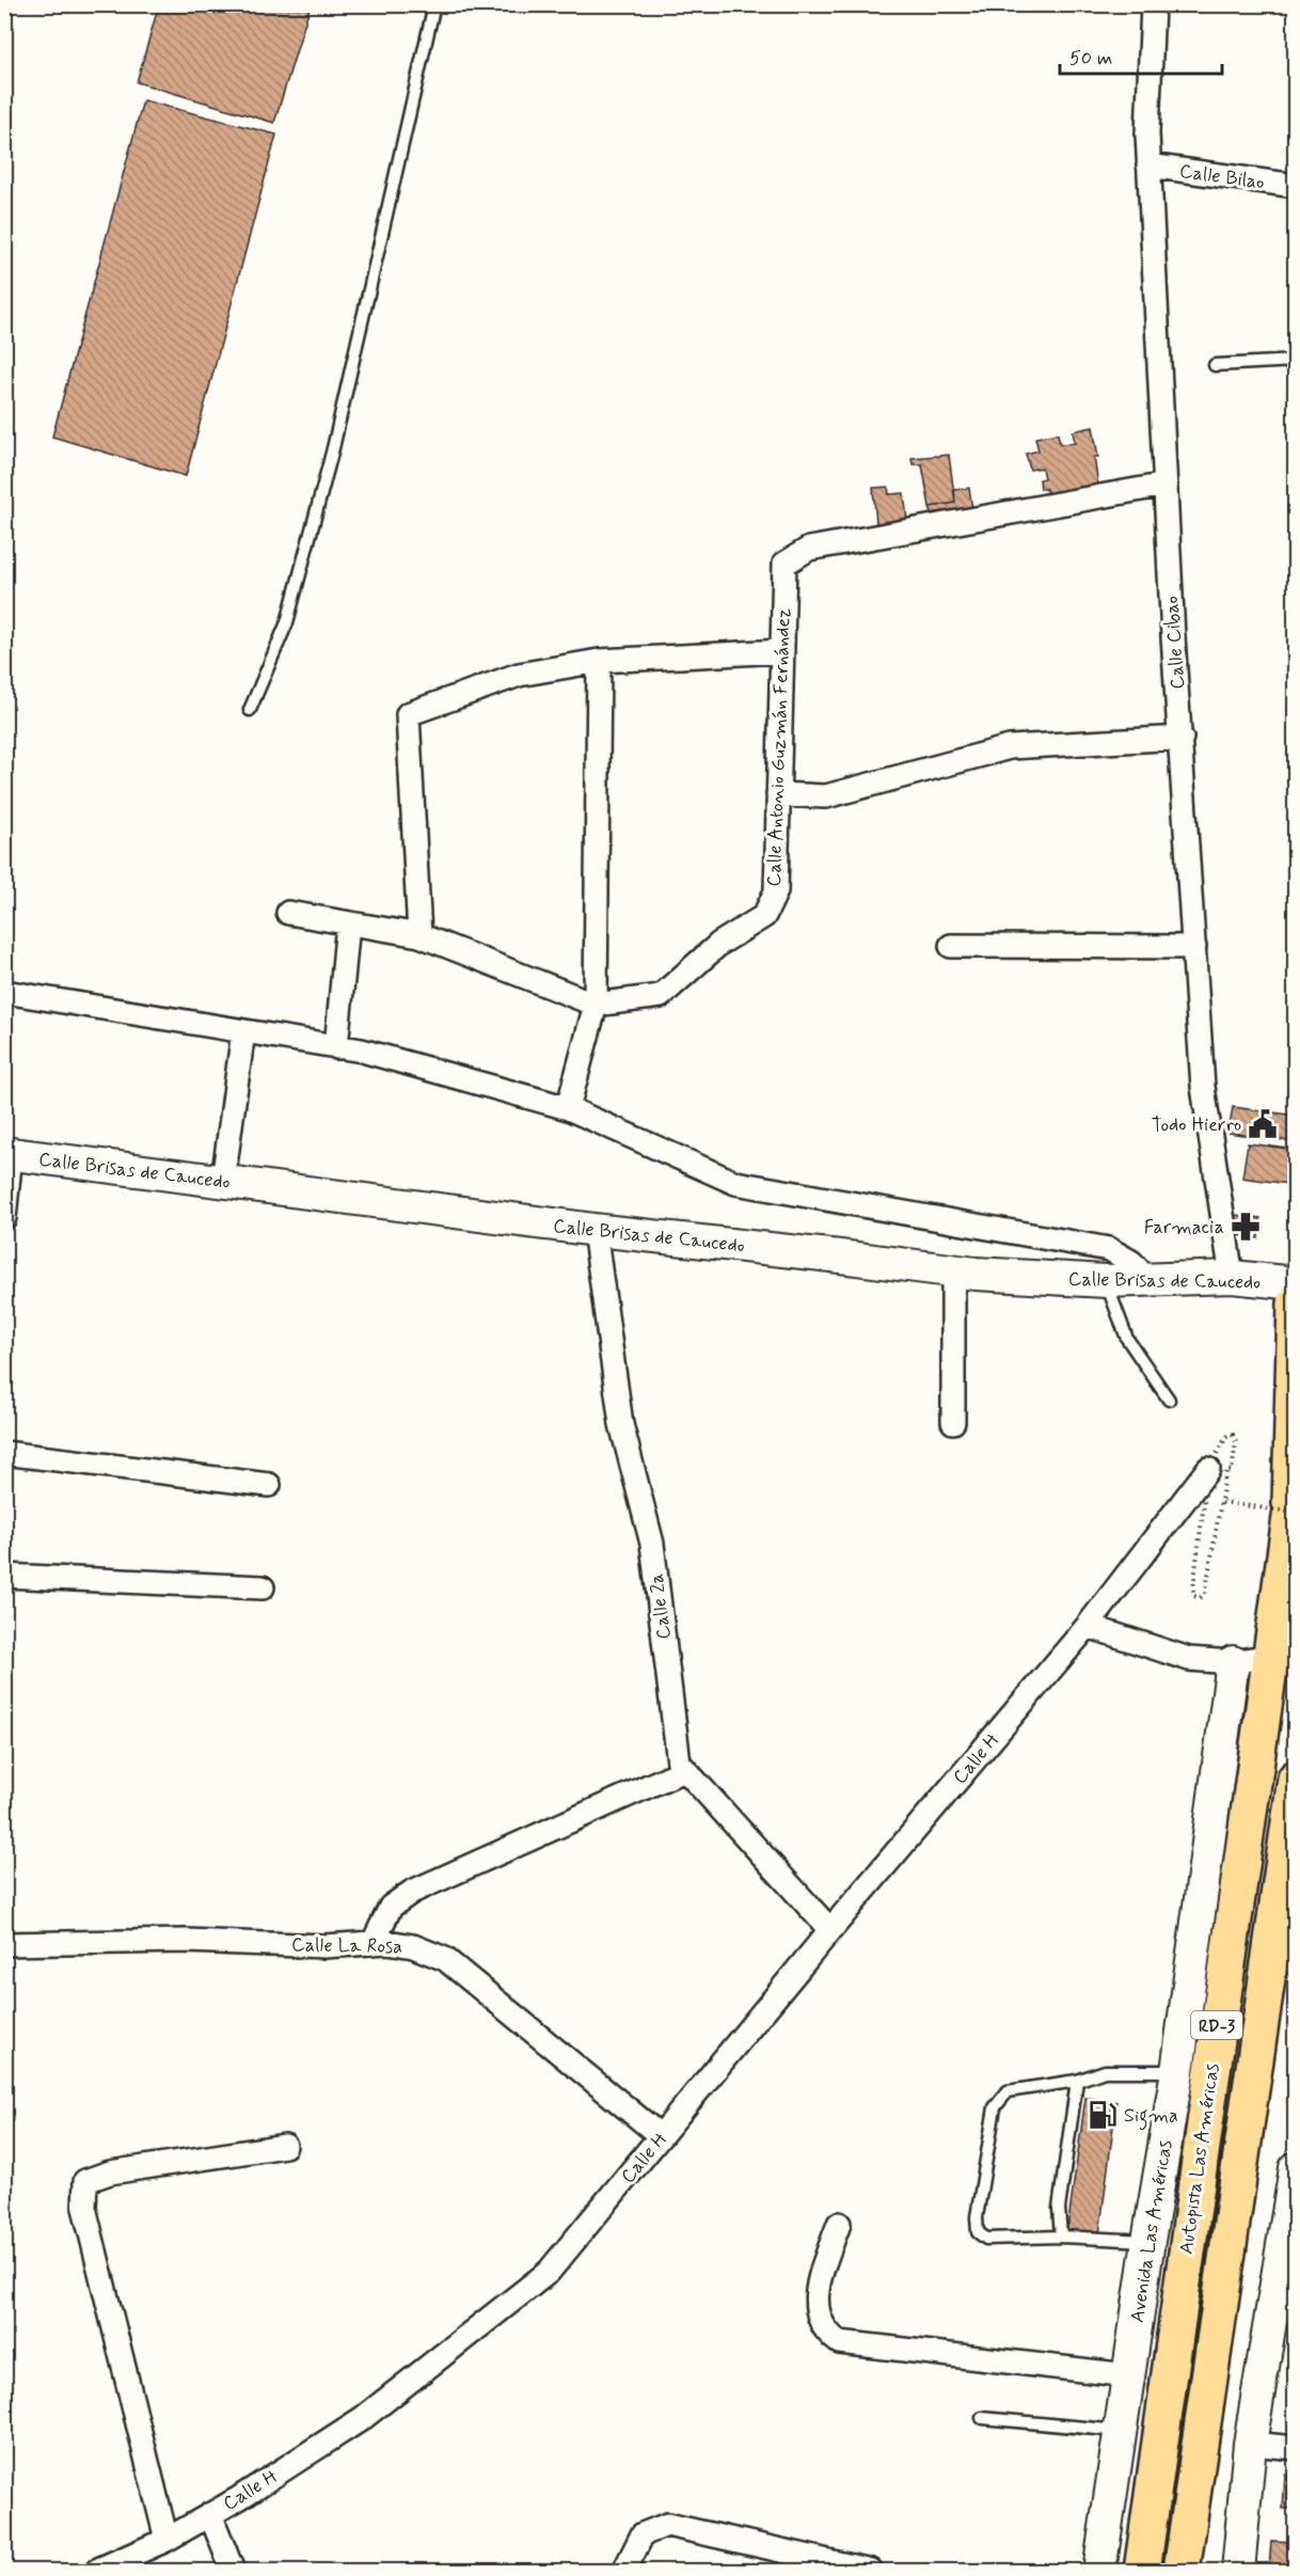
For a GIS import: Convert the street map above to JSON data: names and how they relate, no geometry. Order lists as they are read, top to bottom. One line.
{"streets":{"highway":["RD-3","Autopista Las Américas"],"street":["Calle Bilao","Calle Cibao","Calle Antonio Guzmán Fernández","Calle Brisas de Caucedo","Calle 2a","Calle H","Calle La Rosa","Avenida Las Américas"]},"crossings":[["Calle Bilao","Calle Cibao"],["Calle Cibao","Calle Antonio Guzmán Fernández"],["Calle Cibao","Calle Brisas de Caucedo"],["Calle Brisas de Caucedo","Calle 2a"],["Calle 2a","Calle H"],["Calle H","Calle La Rosa"]],"places":{"public building":["Todo Hierro"],"pharmacy":["Farmacia"],"fuel station":["Sigma"]},"scale_bar":"50 m"}
